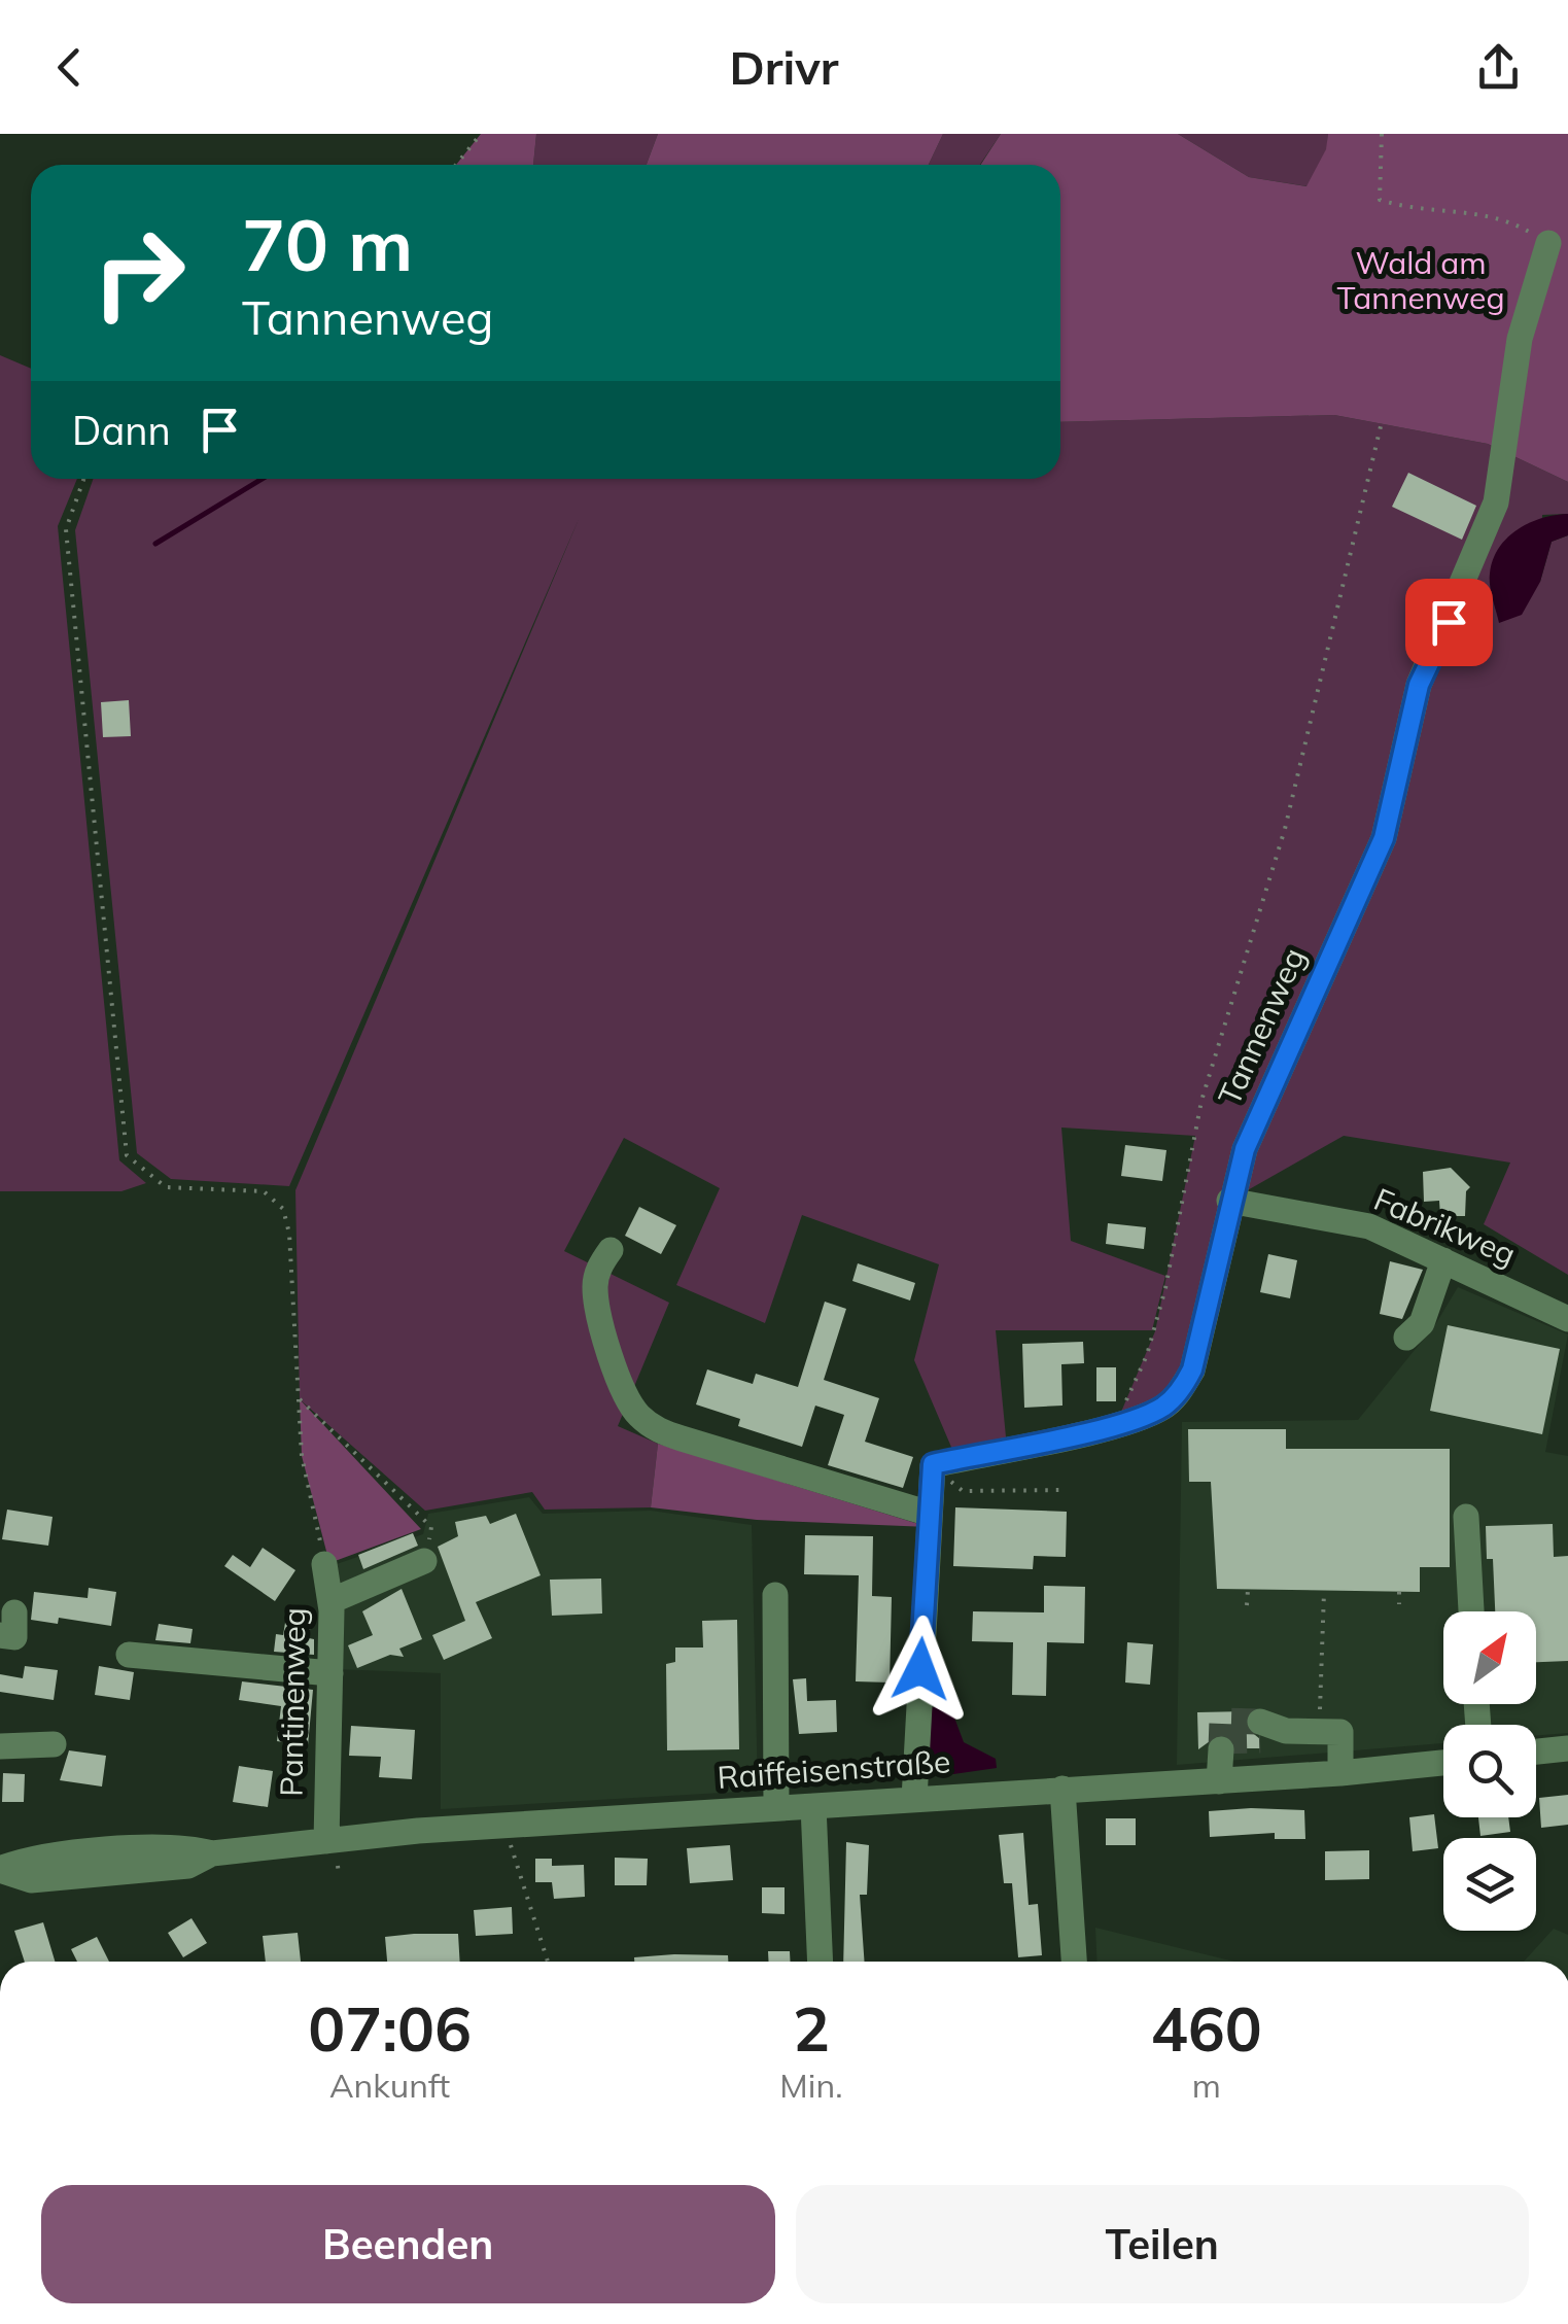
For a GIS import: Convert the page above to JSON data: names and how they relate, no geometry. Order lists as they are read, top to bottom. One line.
{"streets":{"street":["Tannenweg","Fabrikweg","Pantinenweg","Raiffeisenstraße"]},"crossings":[["Tannenweg","Fabrikweg"],["Pantinenweg","Raiffeisenstraße"]],"parks":["Wald am Tannenweg"],"north":"top right","page":{"header":"Drivr","turn":["70 m","Tannenweg"],"then":"Dann","eta":["07:06","Ankunft","2","Min.","460","m"],"buttons":["Beenden","Teilen"]}}
